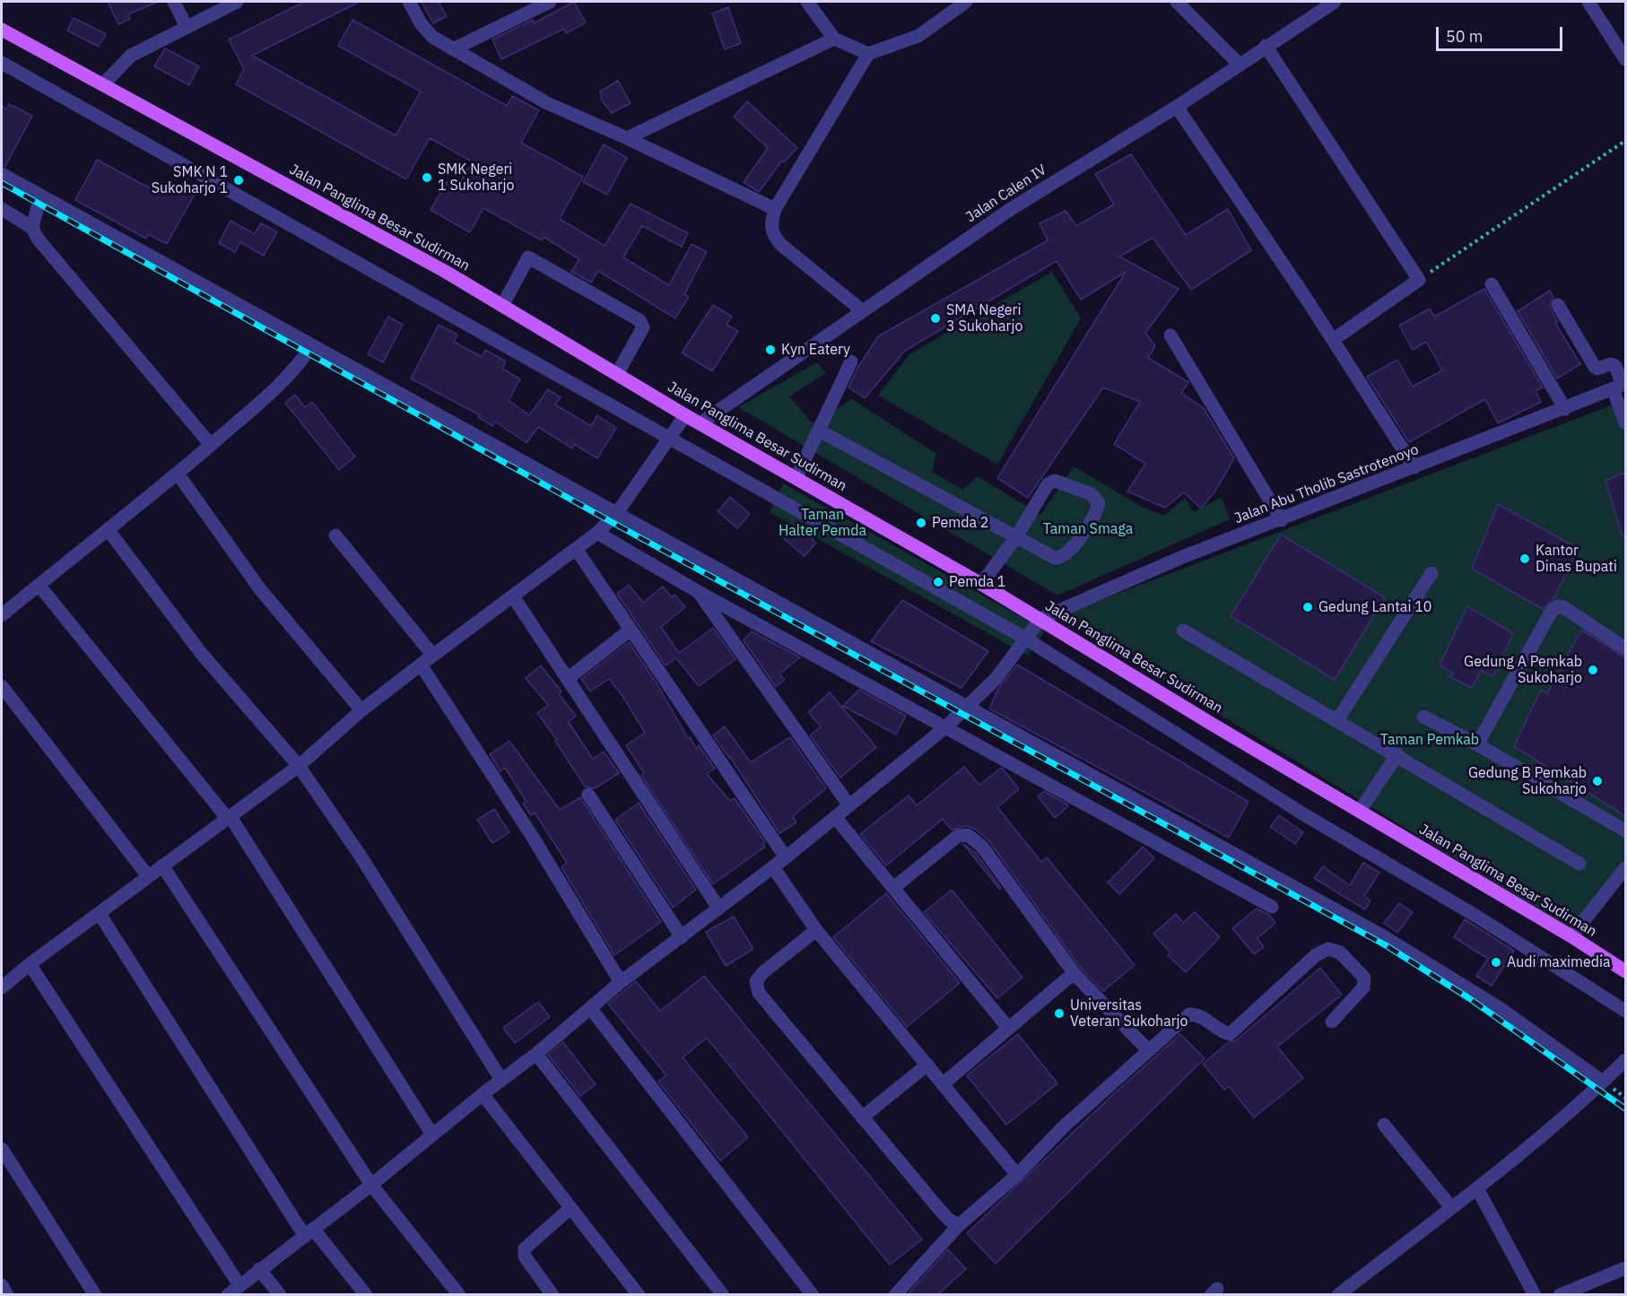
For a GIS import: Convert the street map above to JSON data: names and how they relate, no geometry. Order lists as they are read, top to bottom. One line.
{"streets":{"main road":["Jalan Panglima Besar Sudirman"],"street":["Jalan Calen IV","Jalan Abu Tholib Sastrotenoyo"]},"crossings":[["Jalan Calen IV","Jalan Panglima Besar Sudirman"],["Jalan Panglima Besar Sudirman","Jalan Abu Tholib Sastrotenoyo"]],"parks":["Taman Halter Pemda","Taman Smaga","Taman Pemkab"],"places":["SMK Negeri 1 Sukoharjo","SMK N 1 Sukoharjo 1","SMA Negeri 3 Sukoharjo","Kyn Eatery","Pemda 2","Kantor Dinas Bupati","Pemda 1","Gedung Lantai 10","Gedung A Pemkab Sukoharjo","Gedung B Pemkab Sukoharjo","Audi maximedia","Universitas Veteran Sukoharjo"],"scale_bar":"50 m"}
